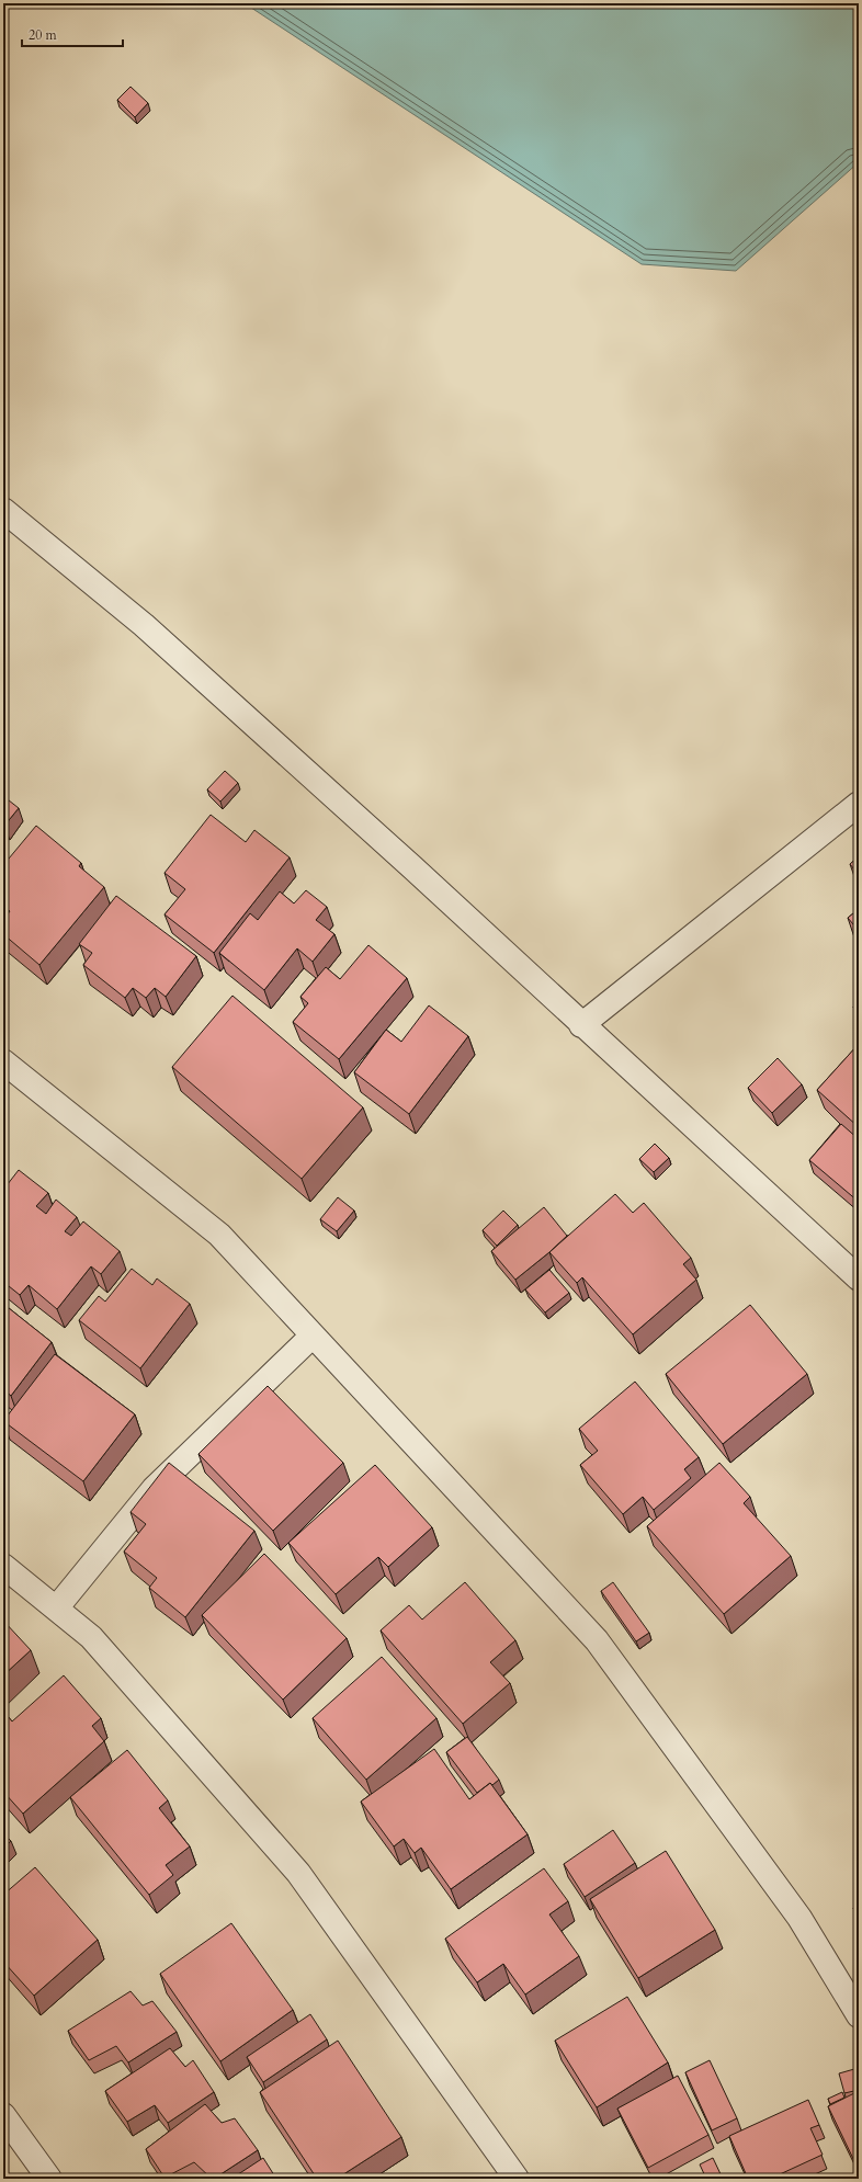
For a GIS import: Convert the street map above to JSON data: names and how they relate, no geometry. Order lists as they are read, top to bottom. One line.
{"scale_bar":"20 m"}
